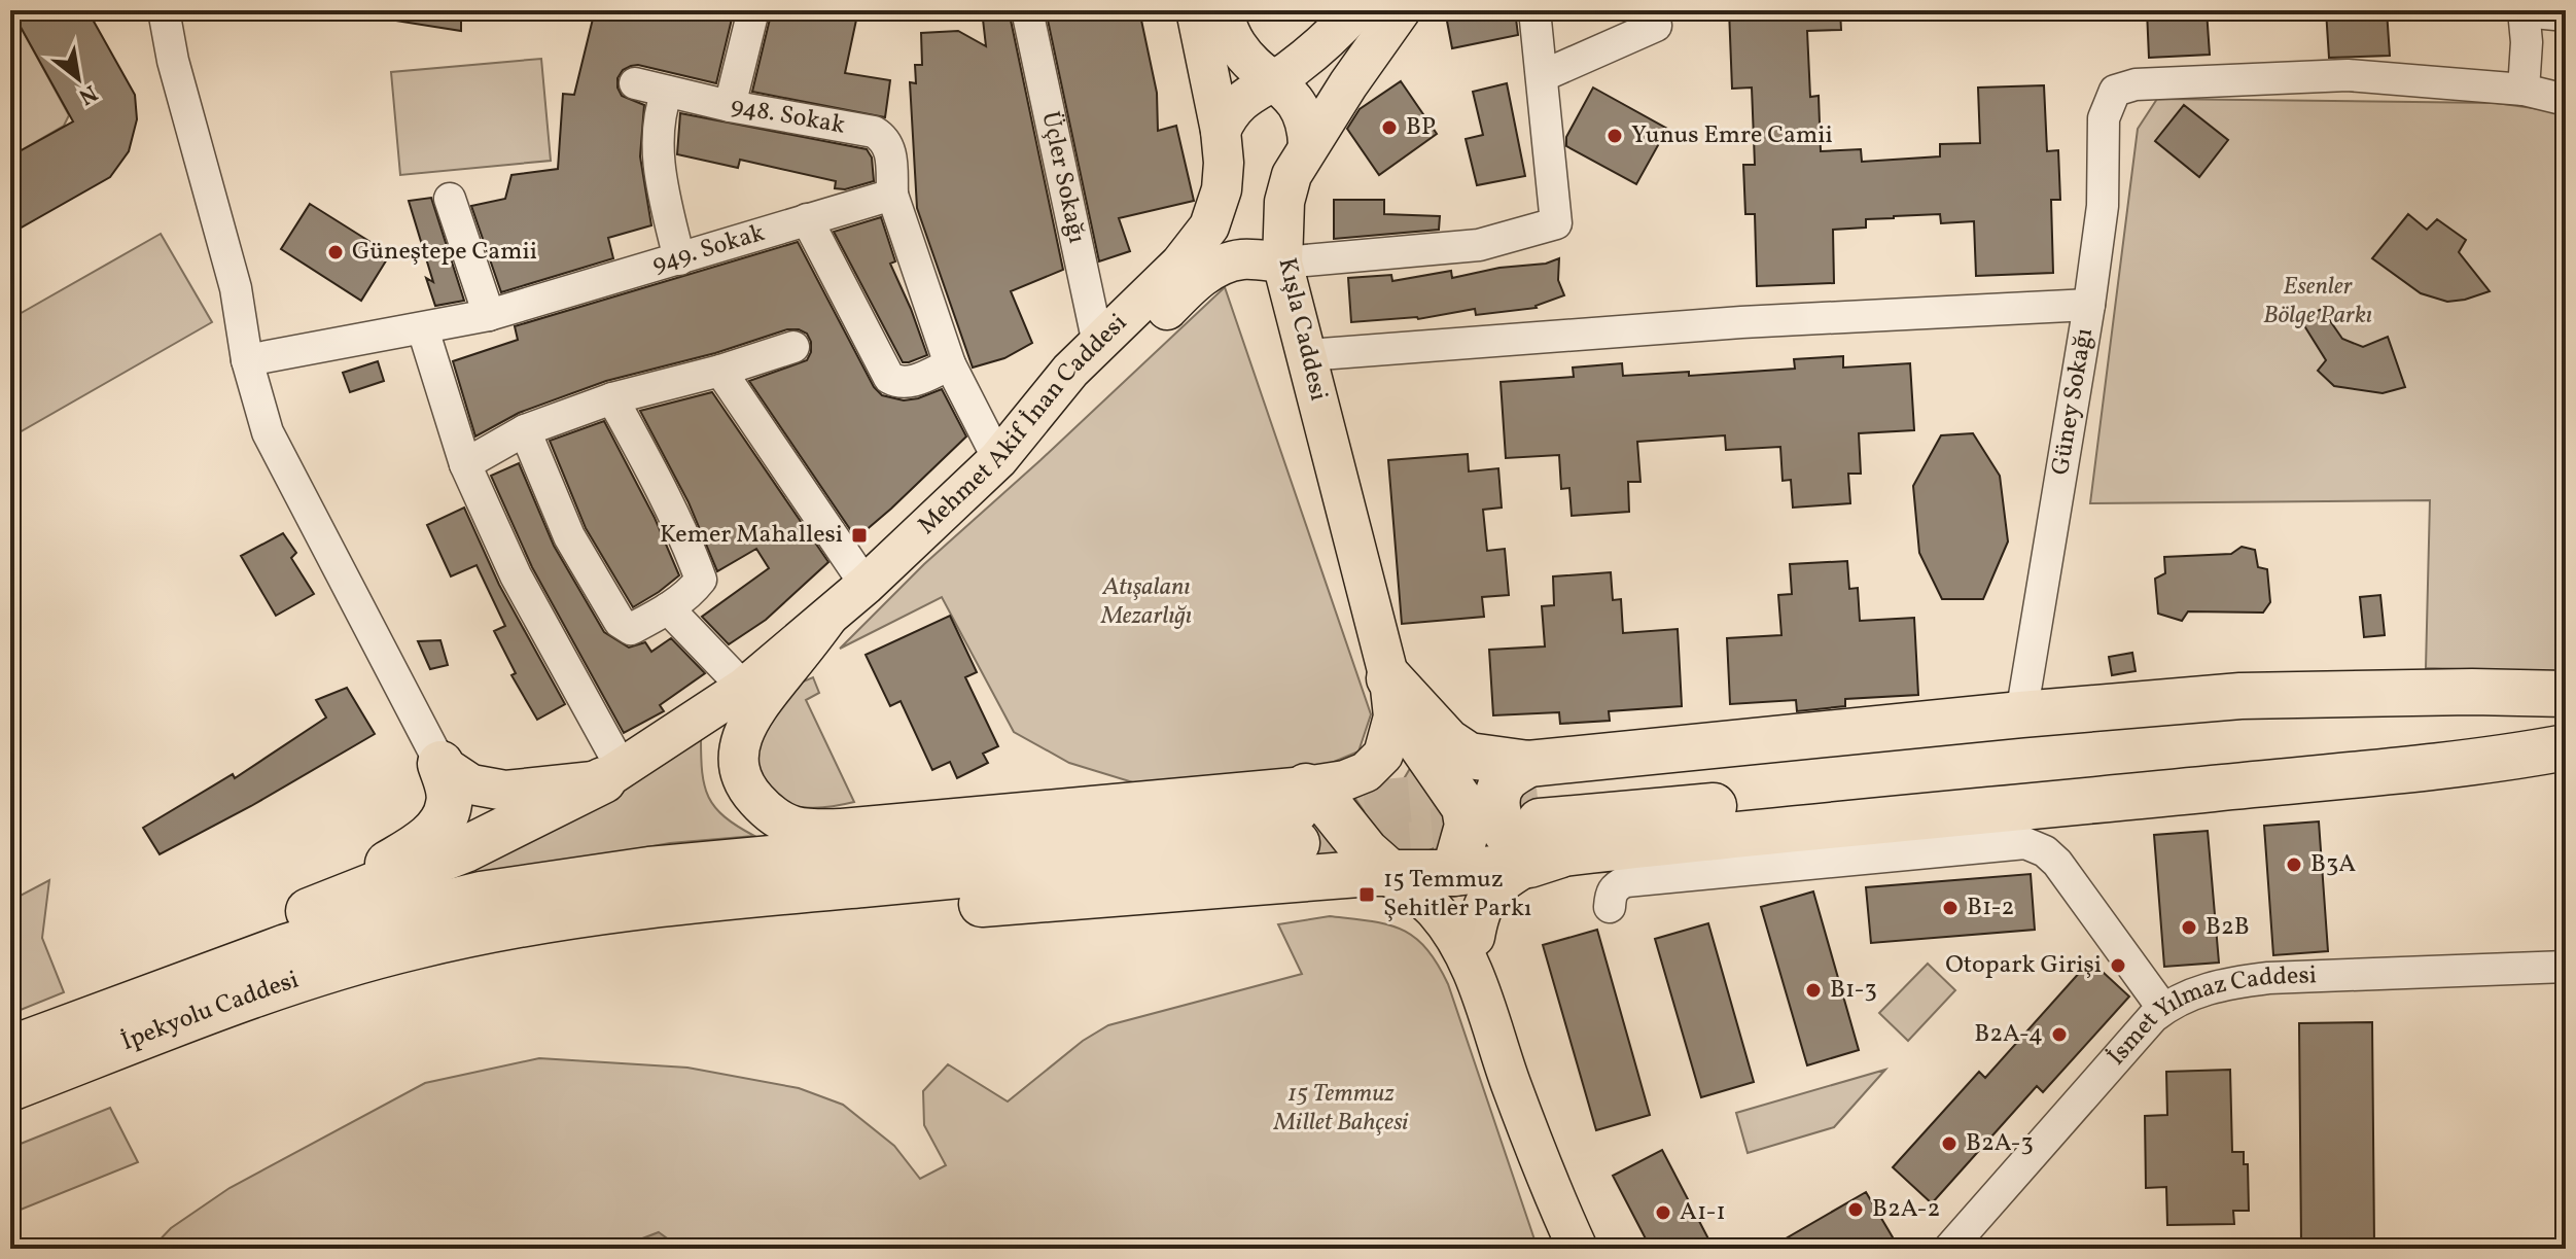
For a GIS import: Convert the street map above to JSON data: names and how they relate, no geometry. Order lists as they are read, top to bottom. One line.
{"streets":{"highway":["İpekyolu Caddesi"],"main road":["Kışla Caddesi","Mehmet Akif İnan Caddesi"],"street":["948. Sokak","Üçler Sokağı","949. Sokak","Güney Sokağı","İsmet Yılmaz Caddesi"]},"crossings":[["948. Sokak","949. Sokak"],["Üçler Sokağı","Mehmet Akif İnan Caddesi"],["Kışla Caddesi","Mehmet Akif İnan Caddesi"]],"parks":["Esenler Bölge Parkı","Atışalanı Mezarlığı","15 Temmuz Millet Bahçesi"],"places":{"other":["BP","Yunus Emre Camii","Güneştepe Camii","B3A","B1-2","B2B","Otopark Girişi","B1-3","B2A-4","B2A-3","B2A-2","A1-1"],"transit":["Kemer Mahallesi","15 Temmuz Şehitler Parkı"]},"north":"bottom right"}
